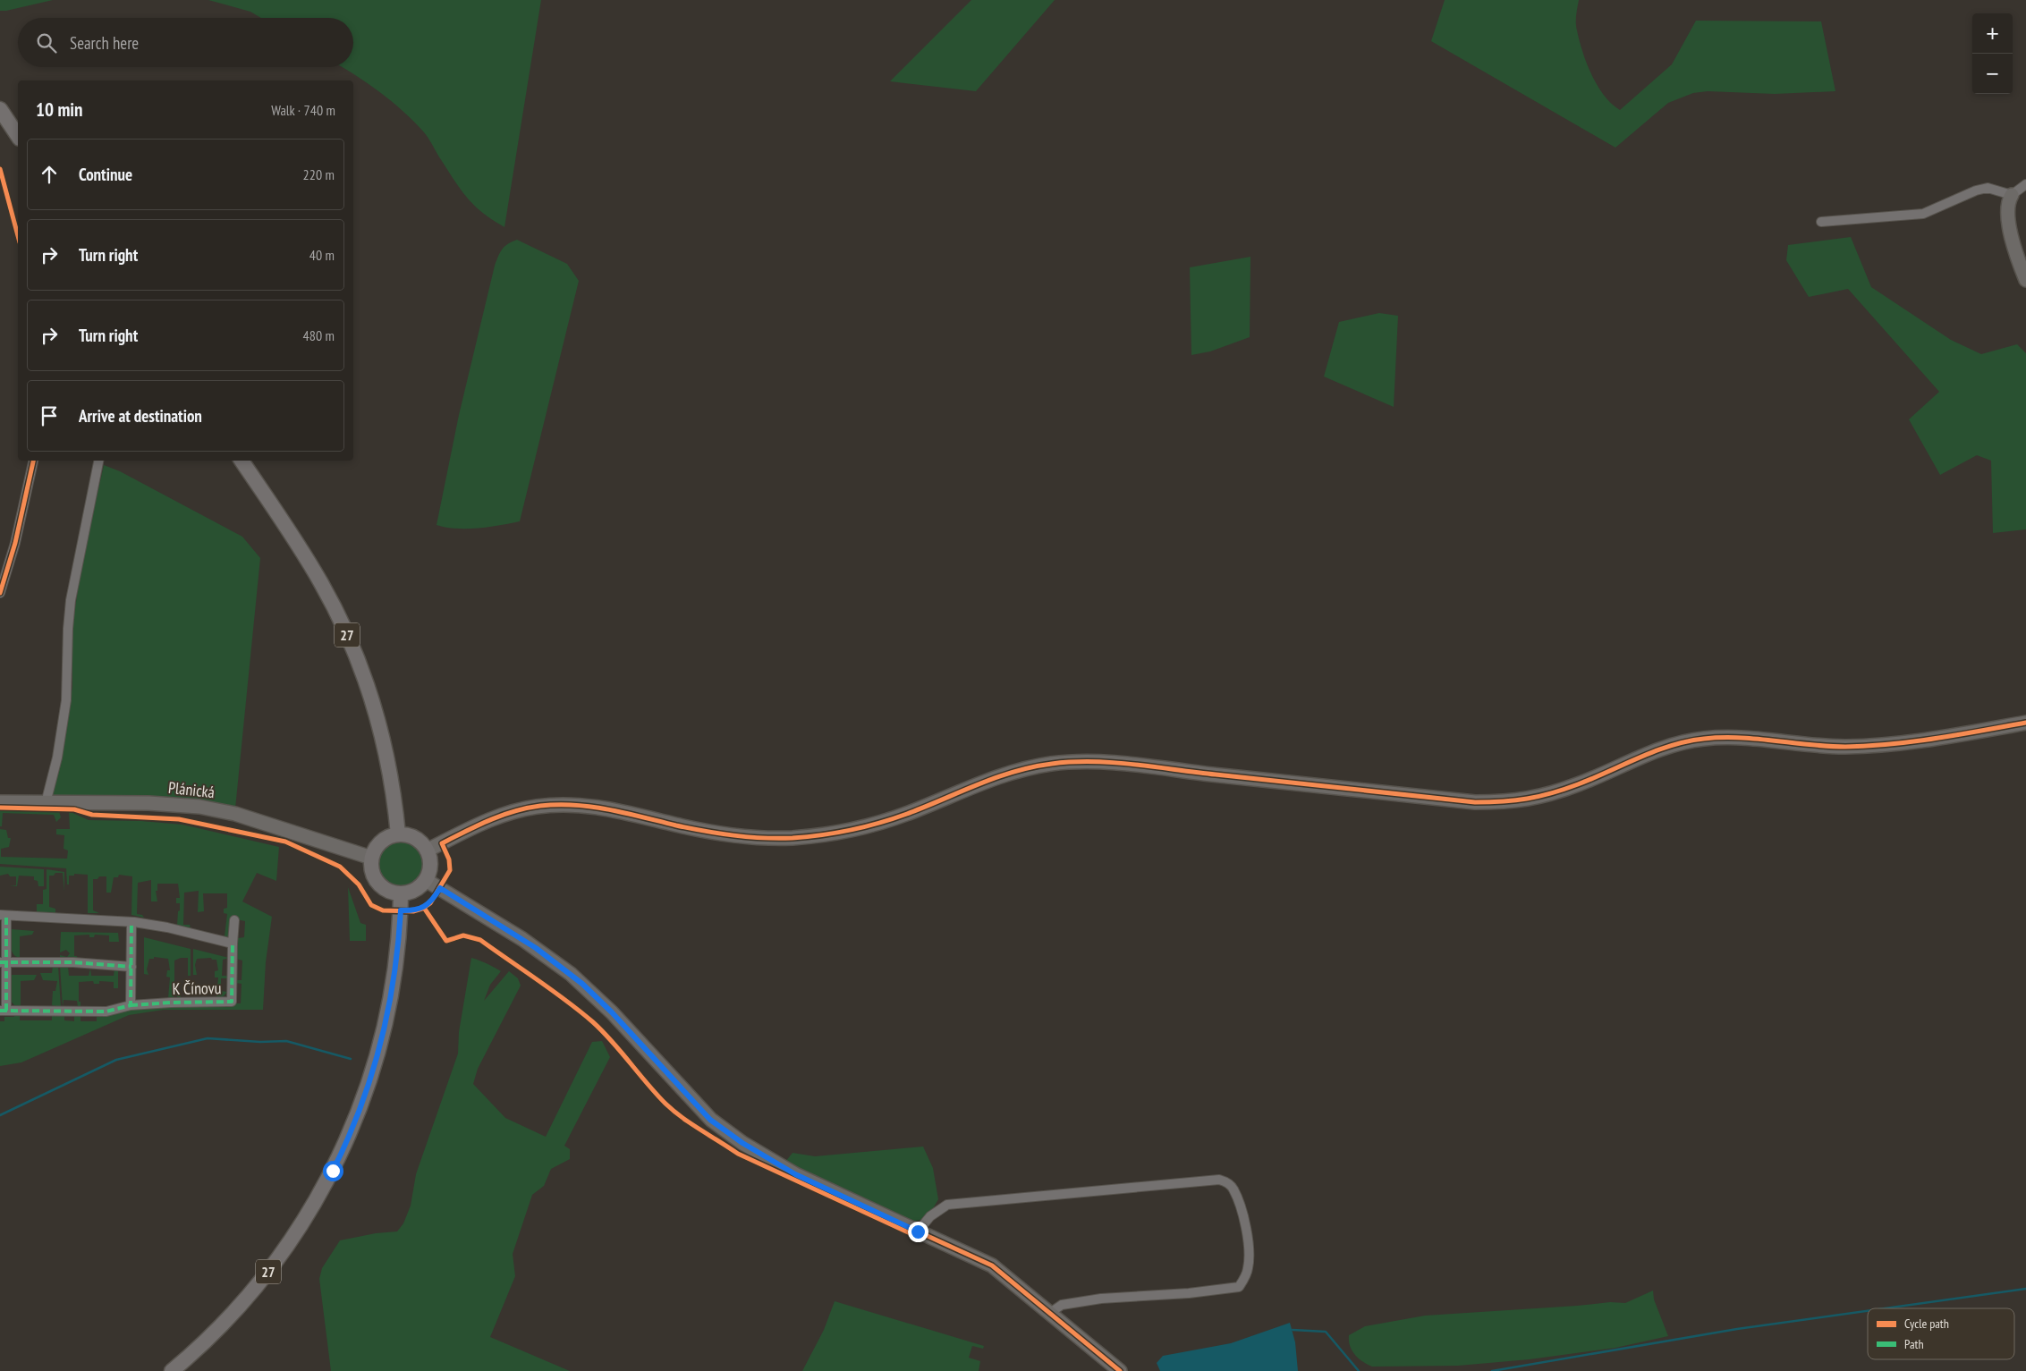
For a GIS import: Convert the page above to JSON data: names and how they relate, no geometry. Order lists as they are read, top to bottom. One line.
{"streets":{"main road":["27","Plánická"],"street":["K Čínovu"]},"crossings":[["27","Plánická"]],"legend":["Cycle path","Path"],"page":{"map_buttons":["+","−"],"search":"Search here","heading":["10 min","Walk · 740 m"],"list":[["Continue","220 m"],["Turn right","40 m"],["Turn right","480 m"],"Arrive at destination"]}}
